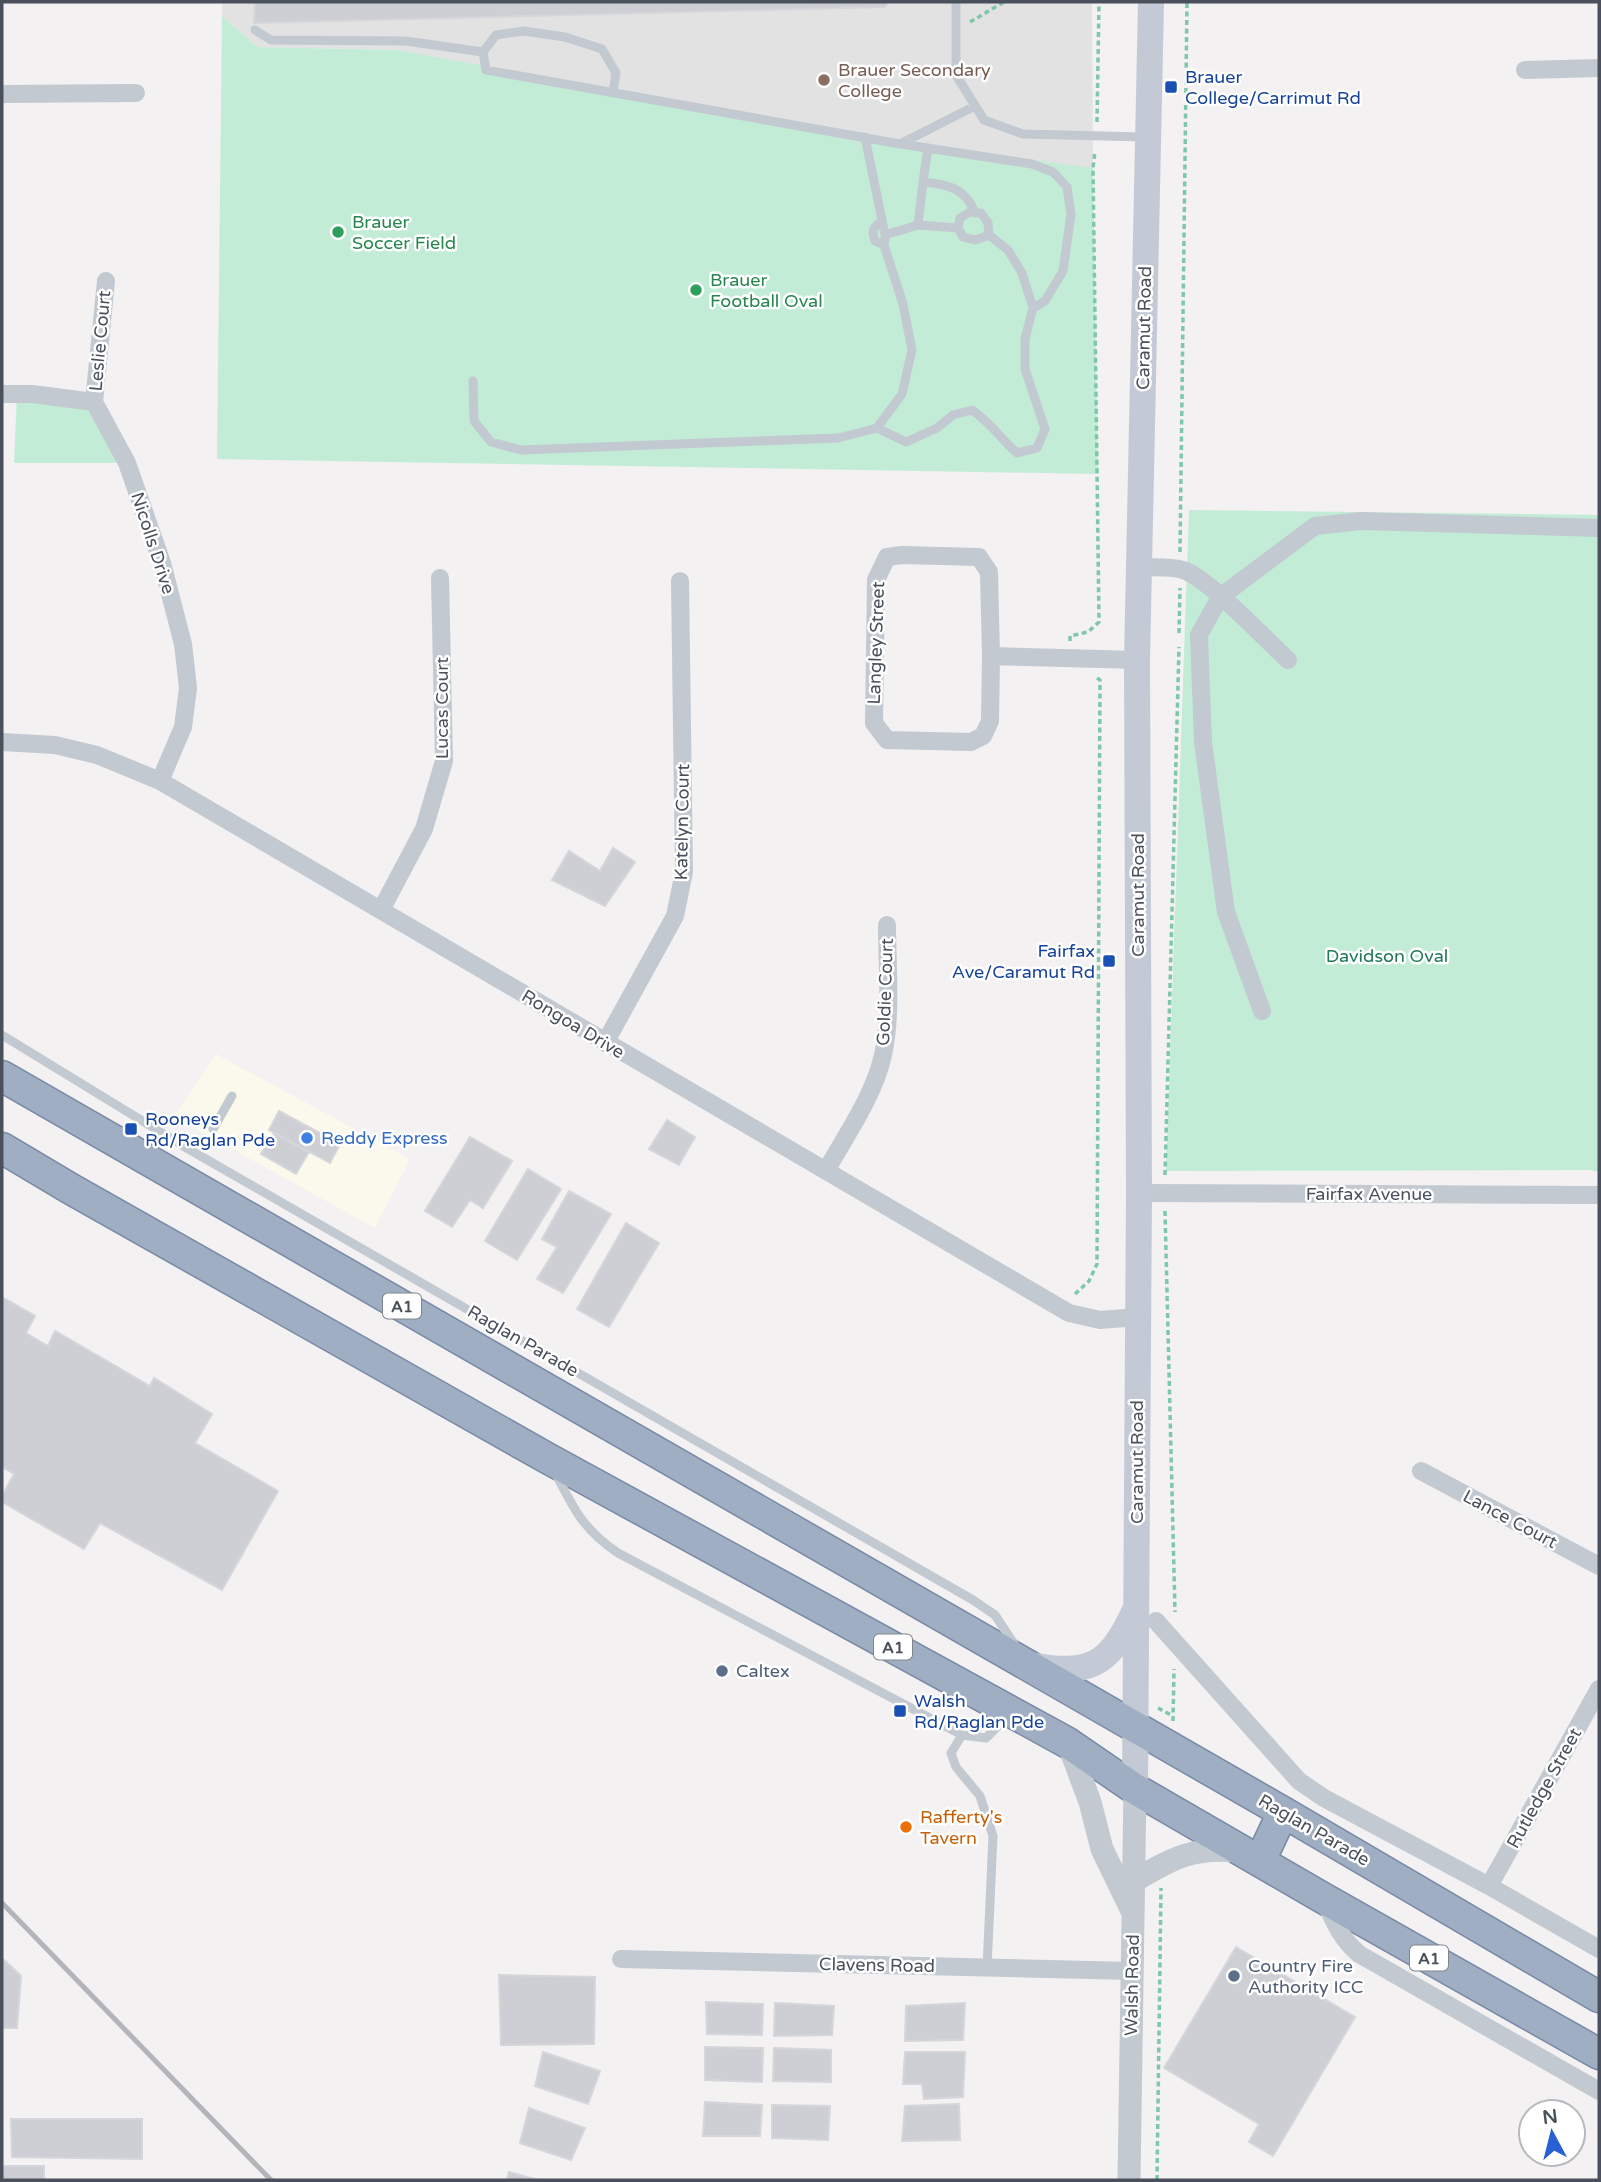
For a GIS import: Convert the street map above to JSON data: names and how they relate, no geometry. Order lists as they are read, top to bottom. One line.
{"streets":{"highway":["A1","Raglan Parade"],"main road":["Caramut Road"],"street":["Leslie Court","Nicolls Drive","Langley Street","Lucas Court","Katelyn Court","Goldie Court","Rongoa Drive","Fairfax Avenue","Lance Court","Rutledge Street","Clavens Road","Walsh Road"]},"crossings":[["Caramut Road","Rongoa Drive"],["Caramut Road","Fairfax Avenue"],["Caramut Road","A1"],["Caramut Road","Raglan Parade"],["Caramut Road","Walsh Road"],["Leslie Court","Nicolls Drive"],["Nicolls Drive","Rongoa Drive"],["Lucas Court","Rongoa Drive"],["Katelyn Court","Rongoa Drive"],["Goldie Court","Rongoa Drive"],["A1","Walsh Road"],["Raglan Parade","Rutledge Street"],["Clavens Road","Walsh Road"]],"parks":["Davidson Oval"],"places":{"other":["Brauer Secondary College","Brauer Soccer Field","Brauer Football Oval","Reddy Express","Caltex","Rafferty's Tavern","Country Fire Authority ICC"],"transit":["Brauer College/Carrimut Rd","Fairfax Ave/Caramut Rd","Rooneys Rd/Raglan Pde","Walsh Rd/Raglan Pde"]},"north":"top"}
